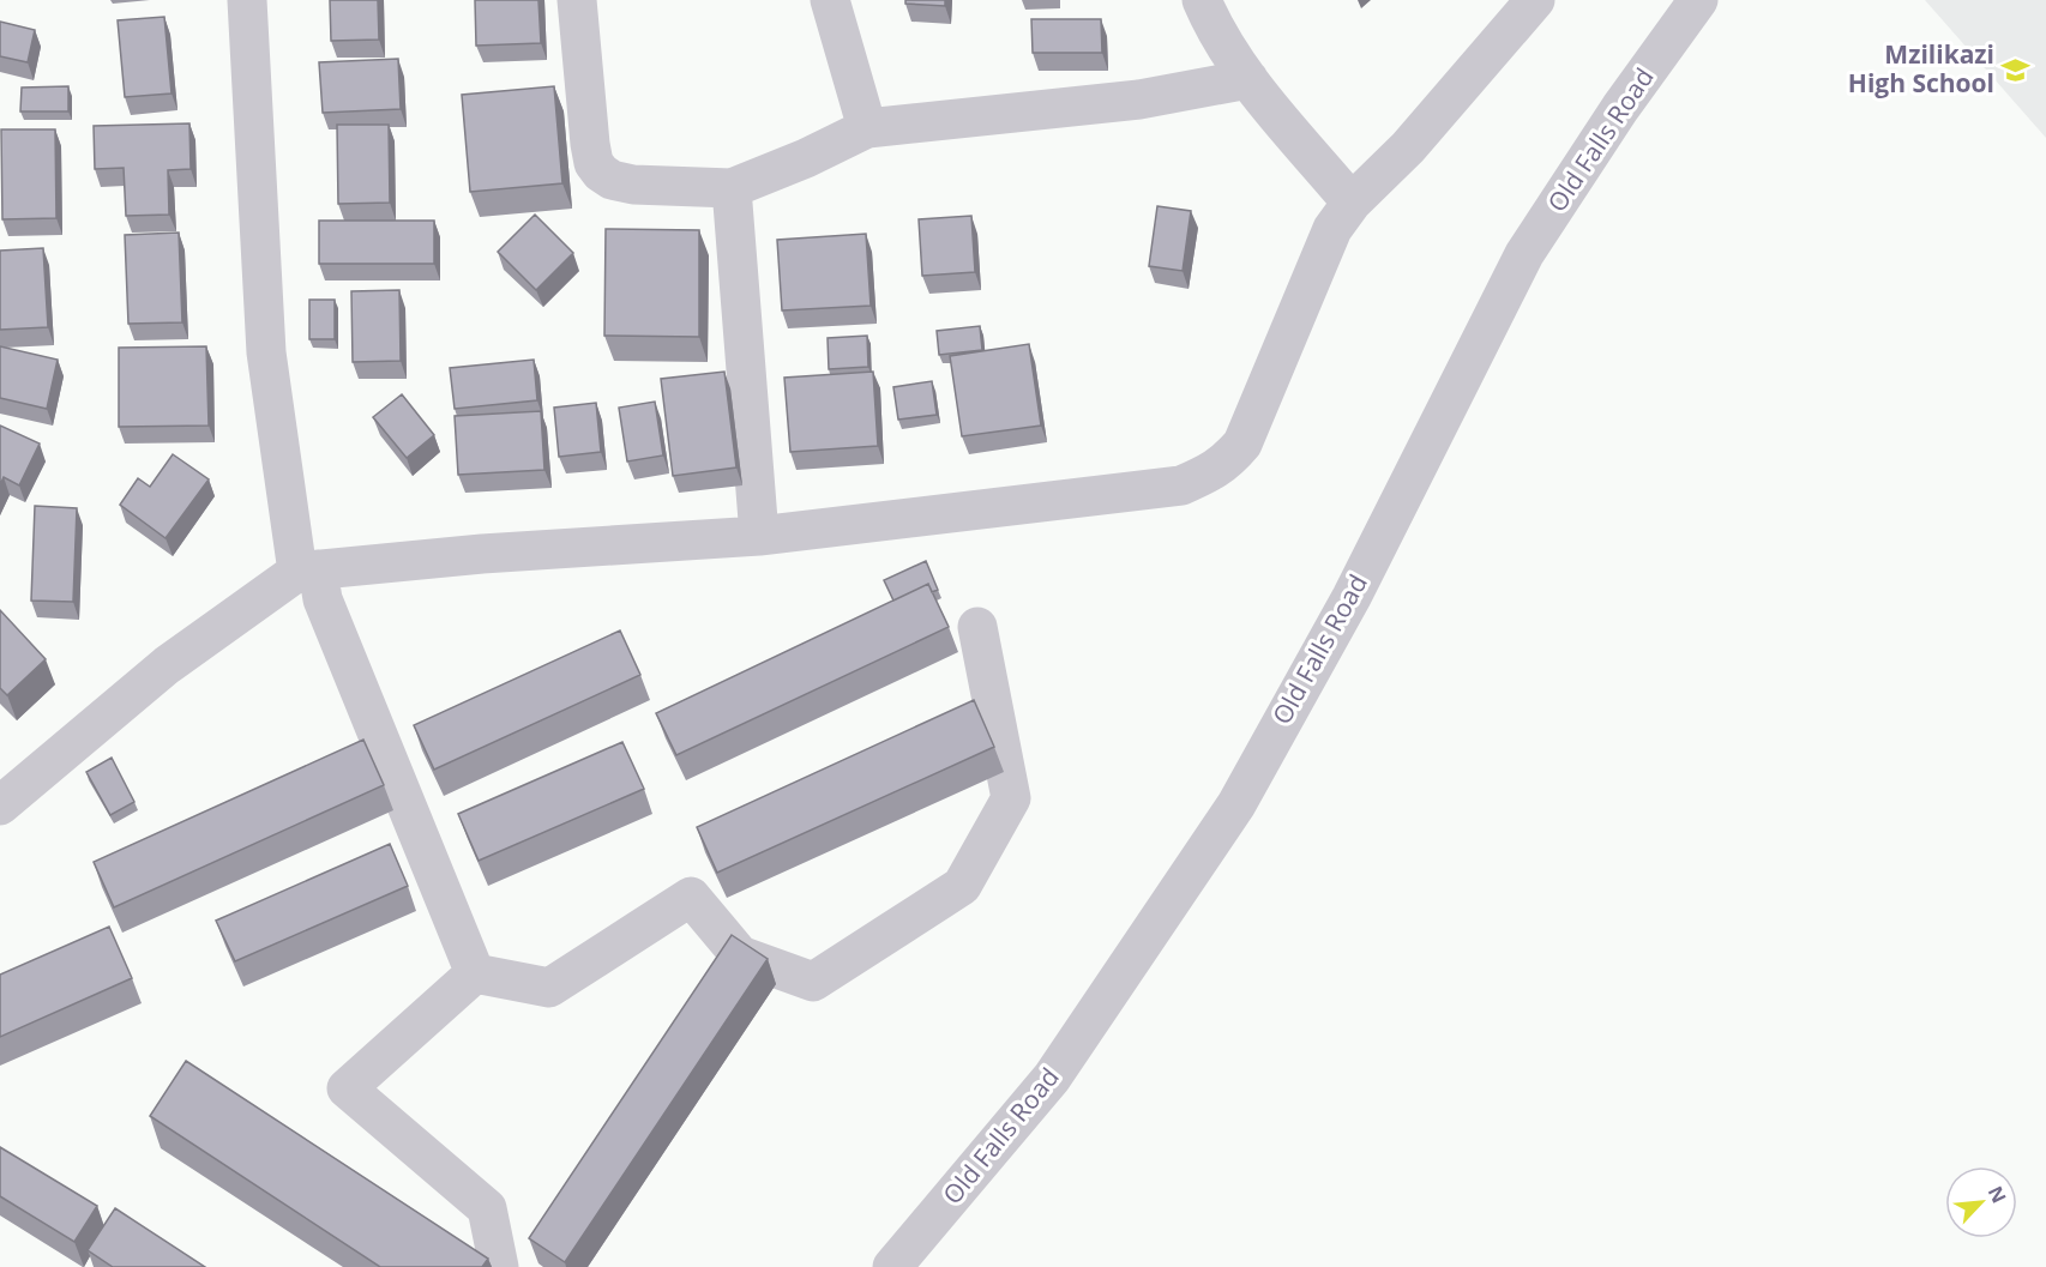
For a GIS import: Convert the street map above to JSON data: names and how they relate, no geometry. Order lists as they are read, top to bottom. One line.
{"streets":{"street":["Old Falls Road"]},"places":{"school or university":["Mzilikazi High School"]},"north":"top right"}
